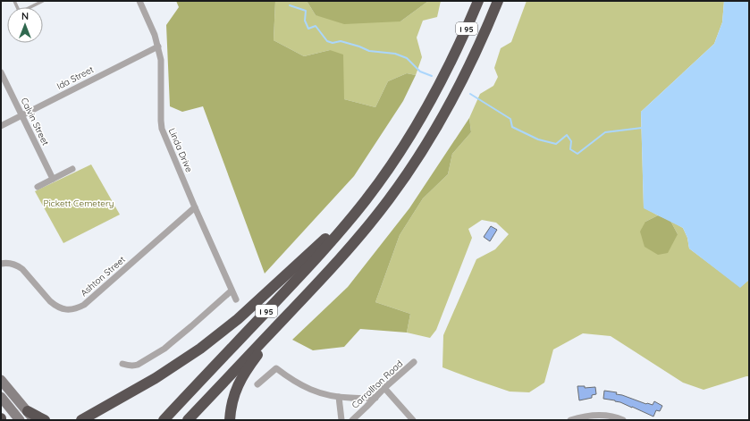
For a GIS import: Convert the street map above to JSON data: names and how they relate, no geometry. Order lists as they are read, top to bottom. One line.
{"streets":{"highway":["I 95"],"street":["Ida Street","Calvin Street","Linda Drive","Ashton Street","Carrollton Road"]},"crossings":[["Ida Street","Calvin Street"],["Ida Street","Linda Drive"],["Linda Drive","Ashton Street"]],"parks":["Pickett Cemetery"],"north":"top"}
